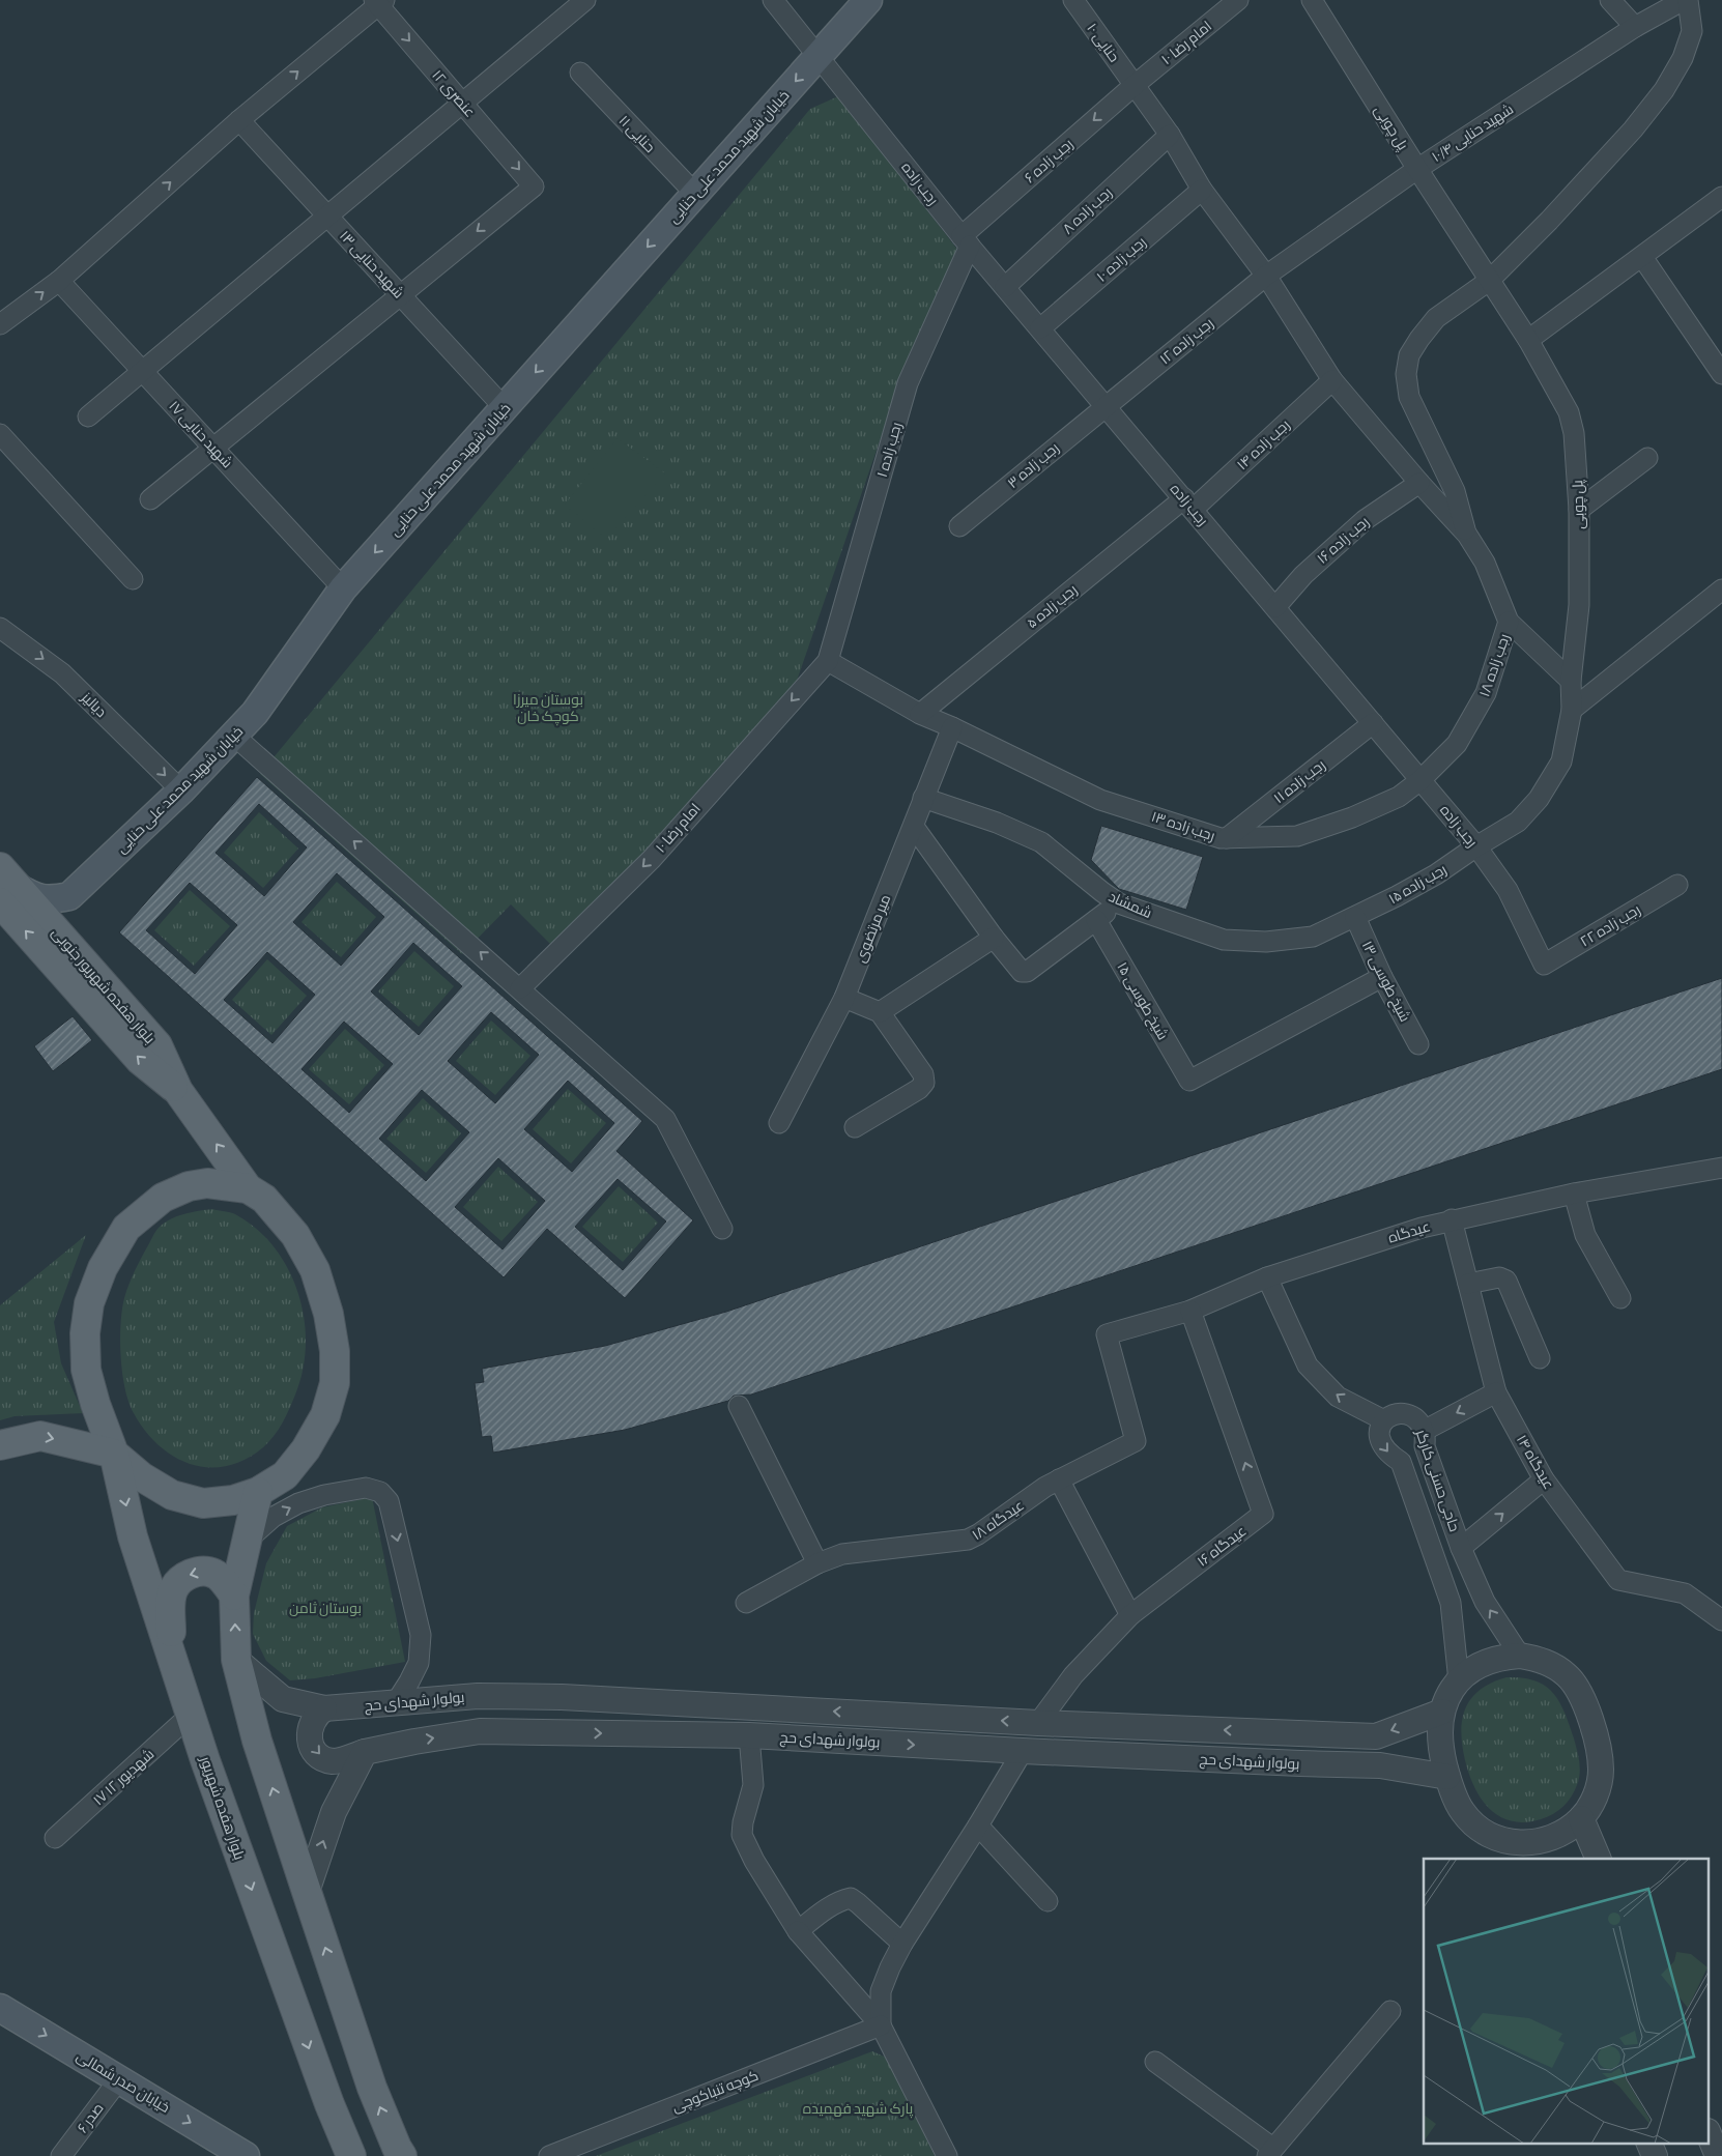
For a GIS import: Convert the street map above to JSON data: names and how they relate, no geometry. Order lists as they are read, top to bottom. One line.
{"streets":{"main road":["خیابان شهید محمد علی حنایی","بلوار هفده شهریور","خیابان صدر شمالی"],"street":["حنایی ۱۰","امام رضا ۱۰","عنصری ۱۲","پل چوبی","شهید حنایی ۱۰/۴","حنایی ۱۱","رجب زاده ۶","رجب زاده","رجب زاده ۸","رجب زاده ۱۰","شهید حنایی ۱۳","رجب زاده ۱۲","شهید حنایی ۱۷","رجب زاده ۱۴","رجب زاده ۱","رجب زاده ۳","رجب زاده ۱۶","رجب زاده ۵","رجب زاده ۱۸","دیالیز","رجب زاده ۱۱","رجب زاده ۱۳","رجب زاده ۱۵","شمشاد","رجب زاده ۲۲","میر مرتضوی","شیخ طوسی ۱۳","۱۵ شیخ طوسی","عیدگاه","عیدگاه ۱۴","حاجی حسنی کارگر","عیدگاه ۱۸","عیدگاه ۱۶","بولوار شهدای حج","۱۷ شهدیور ۱۲","کوچه تنباکوچی","صدر ۶"]},"crossings":[["حنایی ۱۰","امام رضا ۱۰"],["حنایی ۱۰","شهید حنایی ۱۰/۴"],["حنایی ۱۰","رجب زاده ۶"],["حنایی ۱۰","رجب زاده ۸"],["حنایی ۱۰","رجب زاده ۱۰"],["حنایی ۱۰","رجب زاده ۱۲"],["حنایی ۱۰","رجب زاده ۱۴"],["حنایی ۱۰","رجب زاده ۱۶"],["امام رضا ۱۰","رجب زاده ۶"],["امام رضا ۱۰","رجب زاده ۱"],["امام رضا ۱۰","رجب زاده ۱۳"],["عنصری ۱۲","شهید حنایی ۱۳"],["پل چوبی","شهید حنایی ۱۰/۴"],["پل چوبی","رجب زاده ۱۵"],["شهید حنایی ۱۰/۴","رجب زاده ۱۲"],["حنایی ۱۱","خیابان شهید محمد علی حنایی"],["خیابان شهید محمد علی حنایی","رجب زاده"],["خیابان شهید محمد علی حنایی","شهید حنایی ۱۳"],["خیابان شهید محمد علی حنایی","شهید حنایی ۱۷"],["خیابان شهید محمد علی حنایی","دیالیز"],["رجب زاده ۶","رجب زاده"],["رجب زاده ۶","رجب زاده ۱"],["رجب زاده","رجب زاده ۸"],["رجب زاده","رجب زاده ۱۰"],["رجب زاده","رجب زاده ۱۲"],["رجب زاده","رجب زاده ۱۴"],["رجب زاده","رجب زاده ۱"],["رجب زاده","رجب زاده ۳"],["رجب زاده","رجب زاده ۱۶"],["رجب زاده","رجب زاده ۵"],["رجب زاده","رجب زاده ۱۸"],["رجب زاده","رجب زاده ۱۱"],["رجب زاده","رجب زاده ۱۳"],["رجب زاده","رجب زاده ۱۵"],["رجب زاده","رجب زاده ۲۲"],["رجب زاده ۱۲","رجب زاده ۳"],["رجب زاده ۱۴","رجب زاده ۵"],["رجب زاده ۱","رجب زاده ۱۳"],["رجب زاده ۵","رجب زاده ۱۳"],["رجب زاده ۱۸","رجب زاده ۱۳"],["رجب زاده ۱۱","رجب زاده ۱۳"],["رجب زاده ۱۳","میر مرتضوی"],["رجب زاده ۱۵","شمشاد"],["رجب زاده ۱۵","شیخ طوسی ۱۳"],["شمشاد","میر مرتضوی"],["شمشاد","شیخ طوسی ۱۳"],["شیخ طوسی ۱۳","۱۵ شیخ طوسی"],["عیدگاه","عیدگاه ۱۴"],["عیدگاه","عیدگاه ۱۸"],["عیدگاه","عیدگاه ۱۶"],["حاجی حسنی کارگر","بولوار شهدای حج"],["عیدگاه ۱۶","بولوار شهدای حج"],["۱۷ شهدیور ۱۲","بلوار هفده شهریور"],["خیابان صدر شمالی","صدر ۶"]],"one_way":["امام رضا ۱۰","خیابان شهید محمد علی حنایی","رجب زاده ۶","عیدگاه ۱۶","خیابان صدر شمالی"],"parks":["بوستان میرزا کوچک خان","بوستان ثامن","پارک شهید فهمیده"]}
